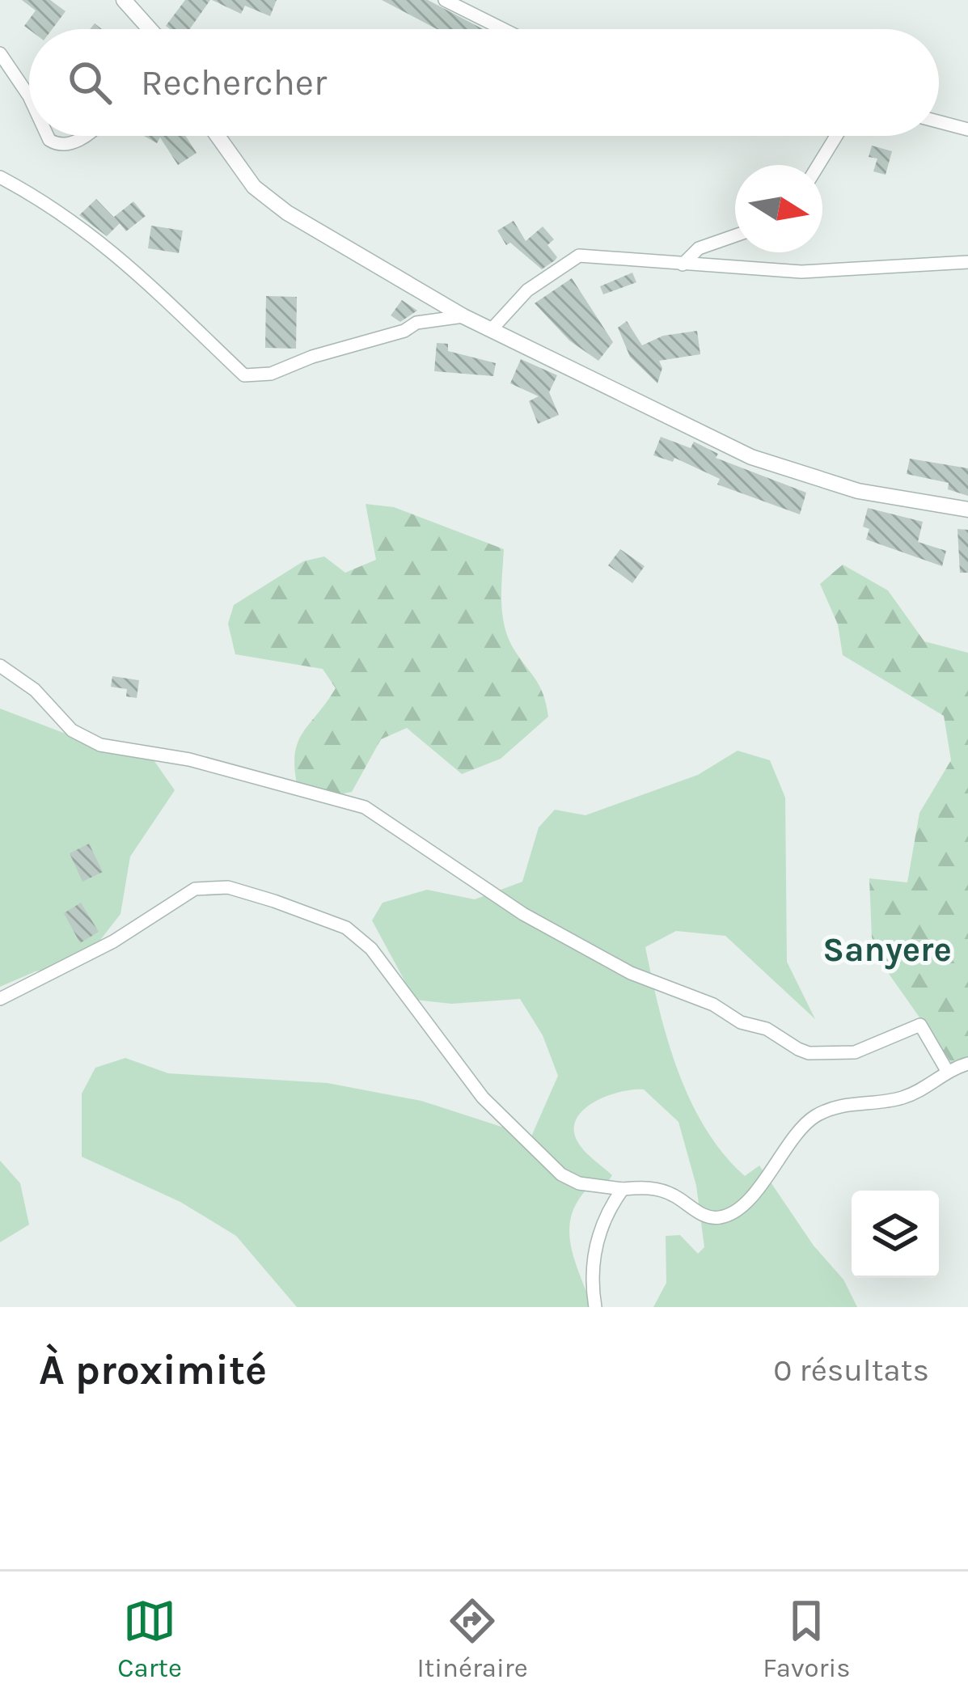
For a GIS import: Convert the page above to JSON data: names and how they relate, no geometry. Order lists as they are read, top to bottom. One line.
{"districts":["Sanyere"],"north":"right","page":{"search":"Rechercher","heading":["À proximité","0 résultats"],"nav":["Carte","Itinéraire","Favoris"]}}
